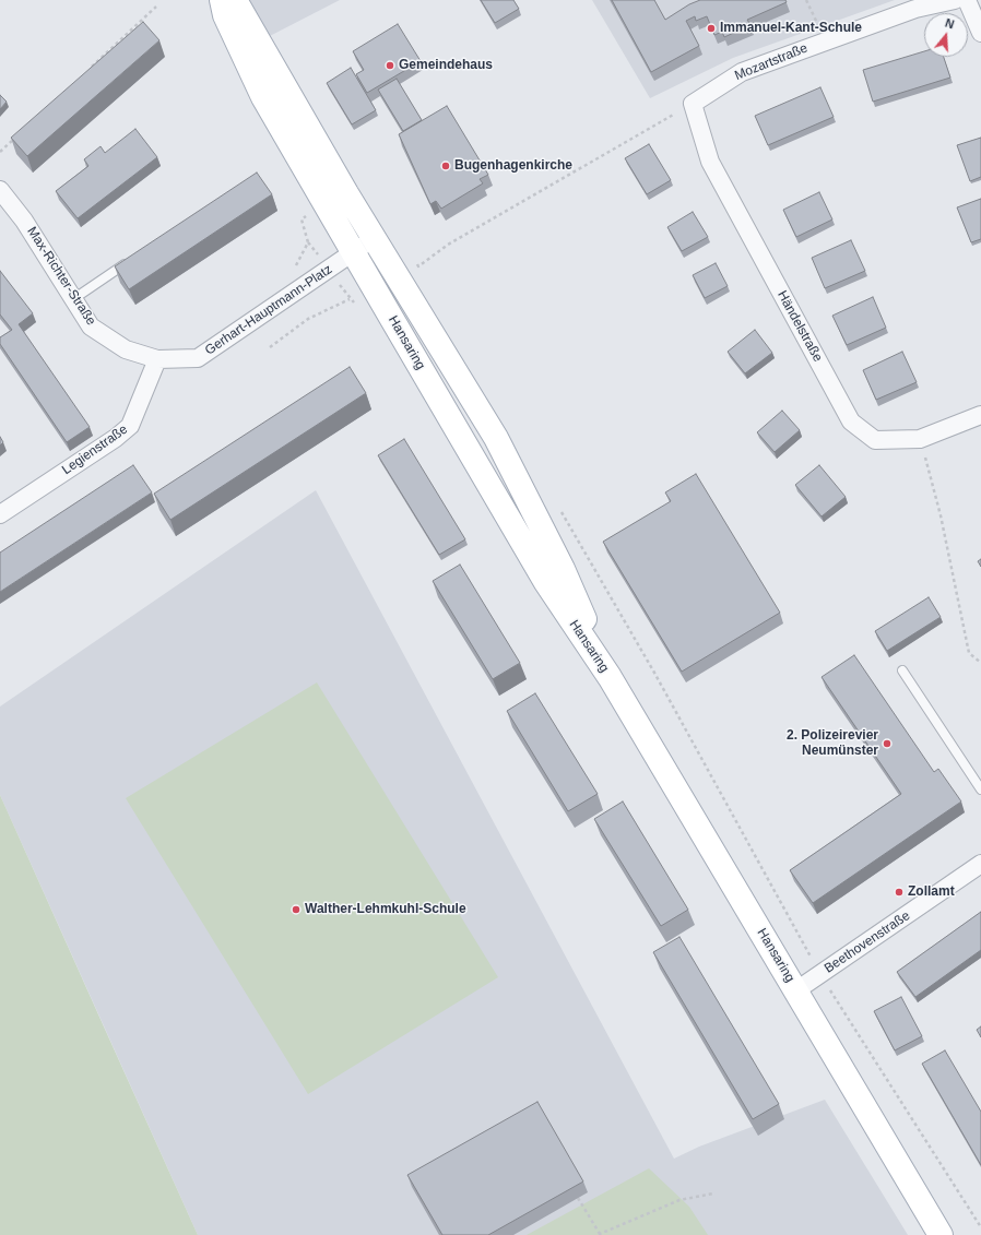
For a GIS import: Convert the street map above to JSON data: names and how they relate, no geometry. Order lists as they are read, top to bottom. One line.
{"streets":{"main road":["Hansaring"],"street":["Mozartstraße","Max-Richter-Straße","Gerhart-Hauptmann-Platz","Händelstraße","Legienstraße","Beethovenstraße"]},"crossings":[["Mozartstraße","Händelstraße"],["Max-Richter-Straße","Gerhart-Hauptmann-Platz"],["Max-Richter-Straße","Legienstraße"],["Gerhart-Hauptmann-Platz","Hansaring"],["Gerhart-Hauptmann-Platz","Legienstraße"],["Hansaring","Beethovenstraße"]],"places":["Immanuel-Kant-Schule","Gemeindehaus","Bugenhagenkirche","2. Polizeirevier Neumünster","Zollamt","Walther-Lehmkuhl-Schule"],"north":"top"}
